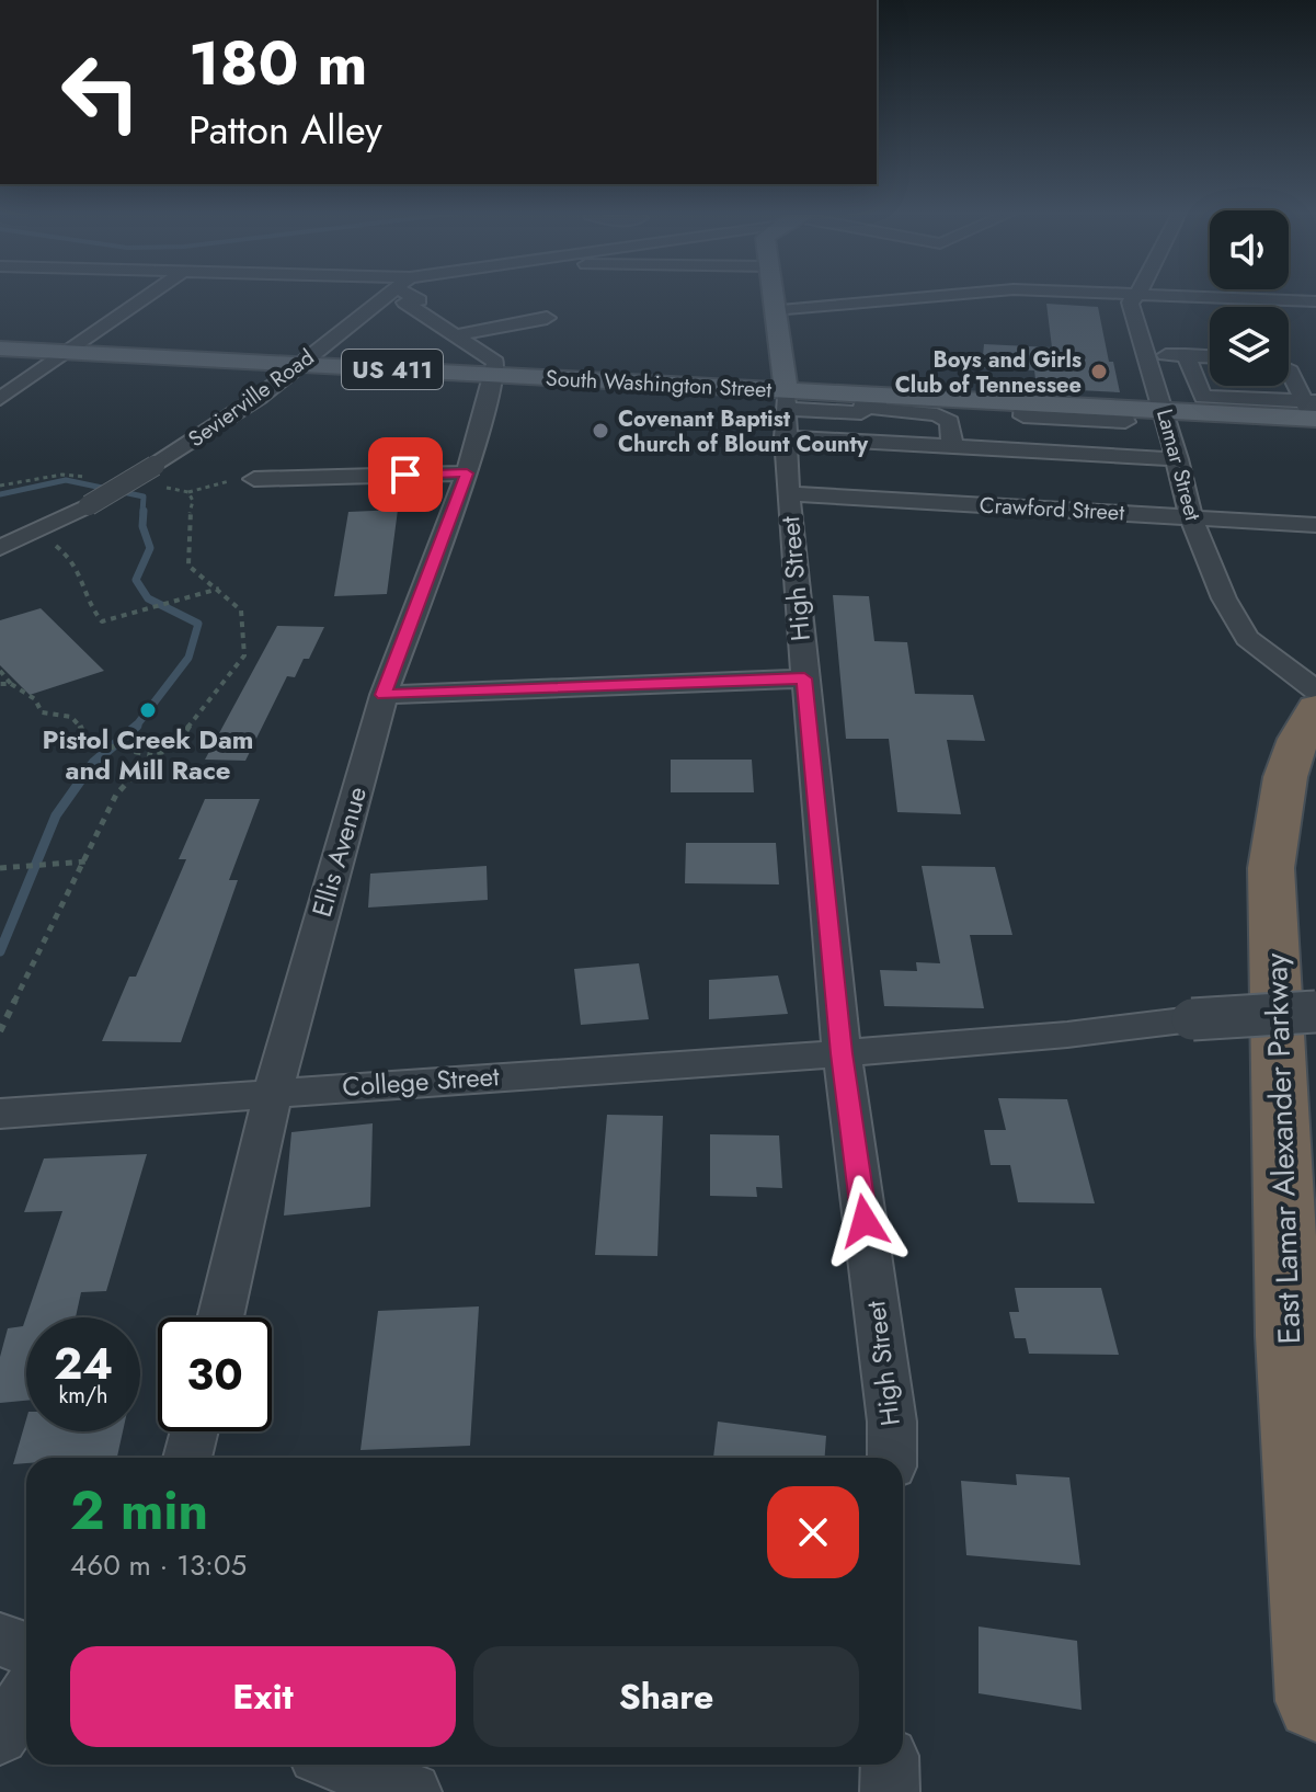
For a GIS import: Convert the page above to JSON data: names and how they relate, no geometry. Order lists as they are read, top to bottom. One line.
{"streets":{"highway":["East Lamar Alexander Parkway"],"main road":["US 411","South Washington Street","High Street"],"street":["Sevierville Road","Lamar Street","Crawford Street","Ellis Avenue","College Street"]},"crossings":[["South Washington Street","Sevierville Road"],["South Washington Street","Lamar Street"],["South Washington Street","High Street"],["South Washington Street","Ellis Avenue"],["Lamar Street","Crawford Street"],["Crawford Street","High Street"],["High Street","College Street"],["Ellis Avenue","College Street"]],"places":["Boys and Girls Club of Tennessee","Covenant Baptist Church of Blount County","Pistol Creek Dam and Mill Race"],"page":{"turn":["180 m","Patton Alley"],"speed":"24 km/h","limit":"30","heading":["2 min","460 m · 13:05"],"buttons":["Exit","Share"]}}
